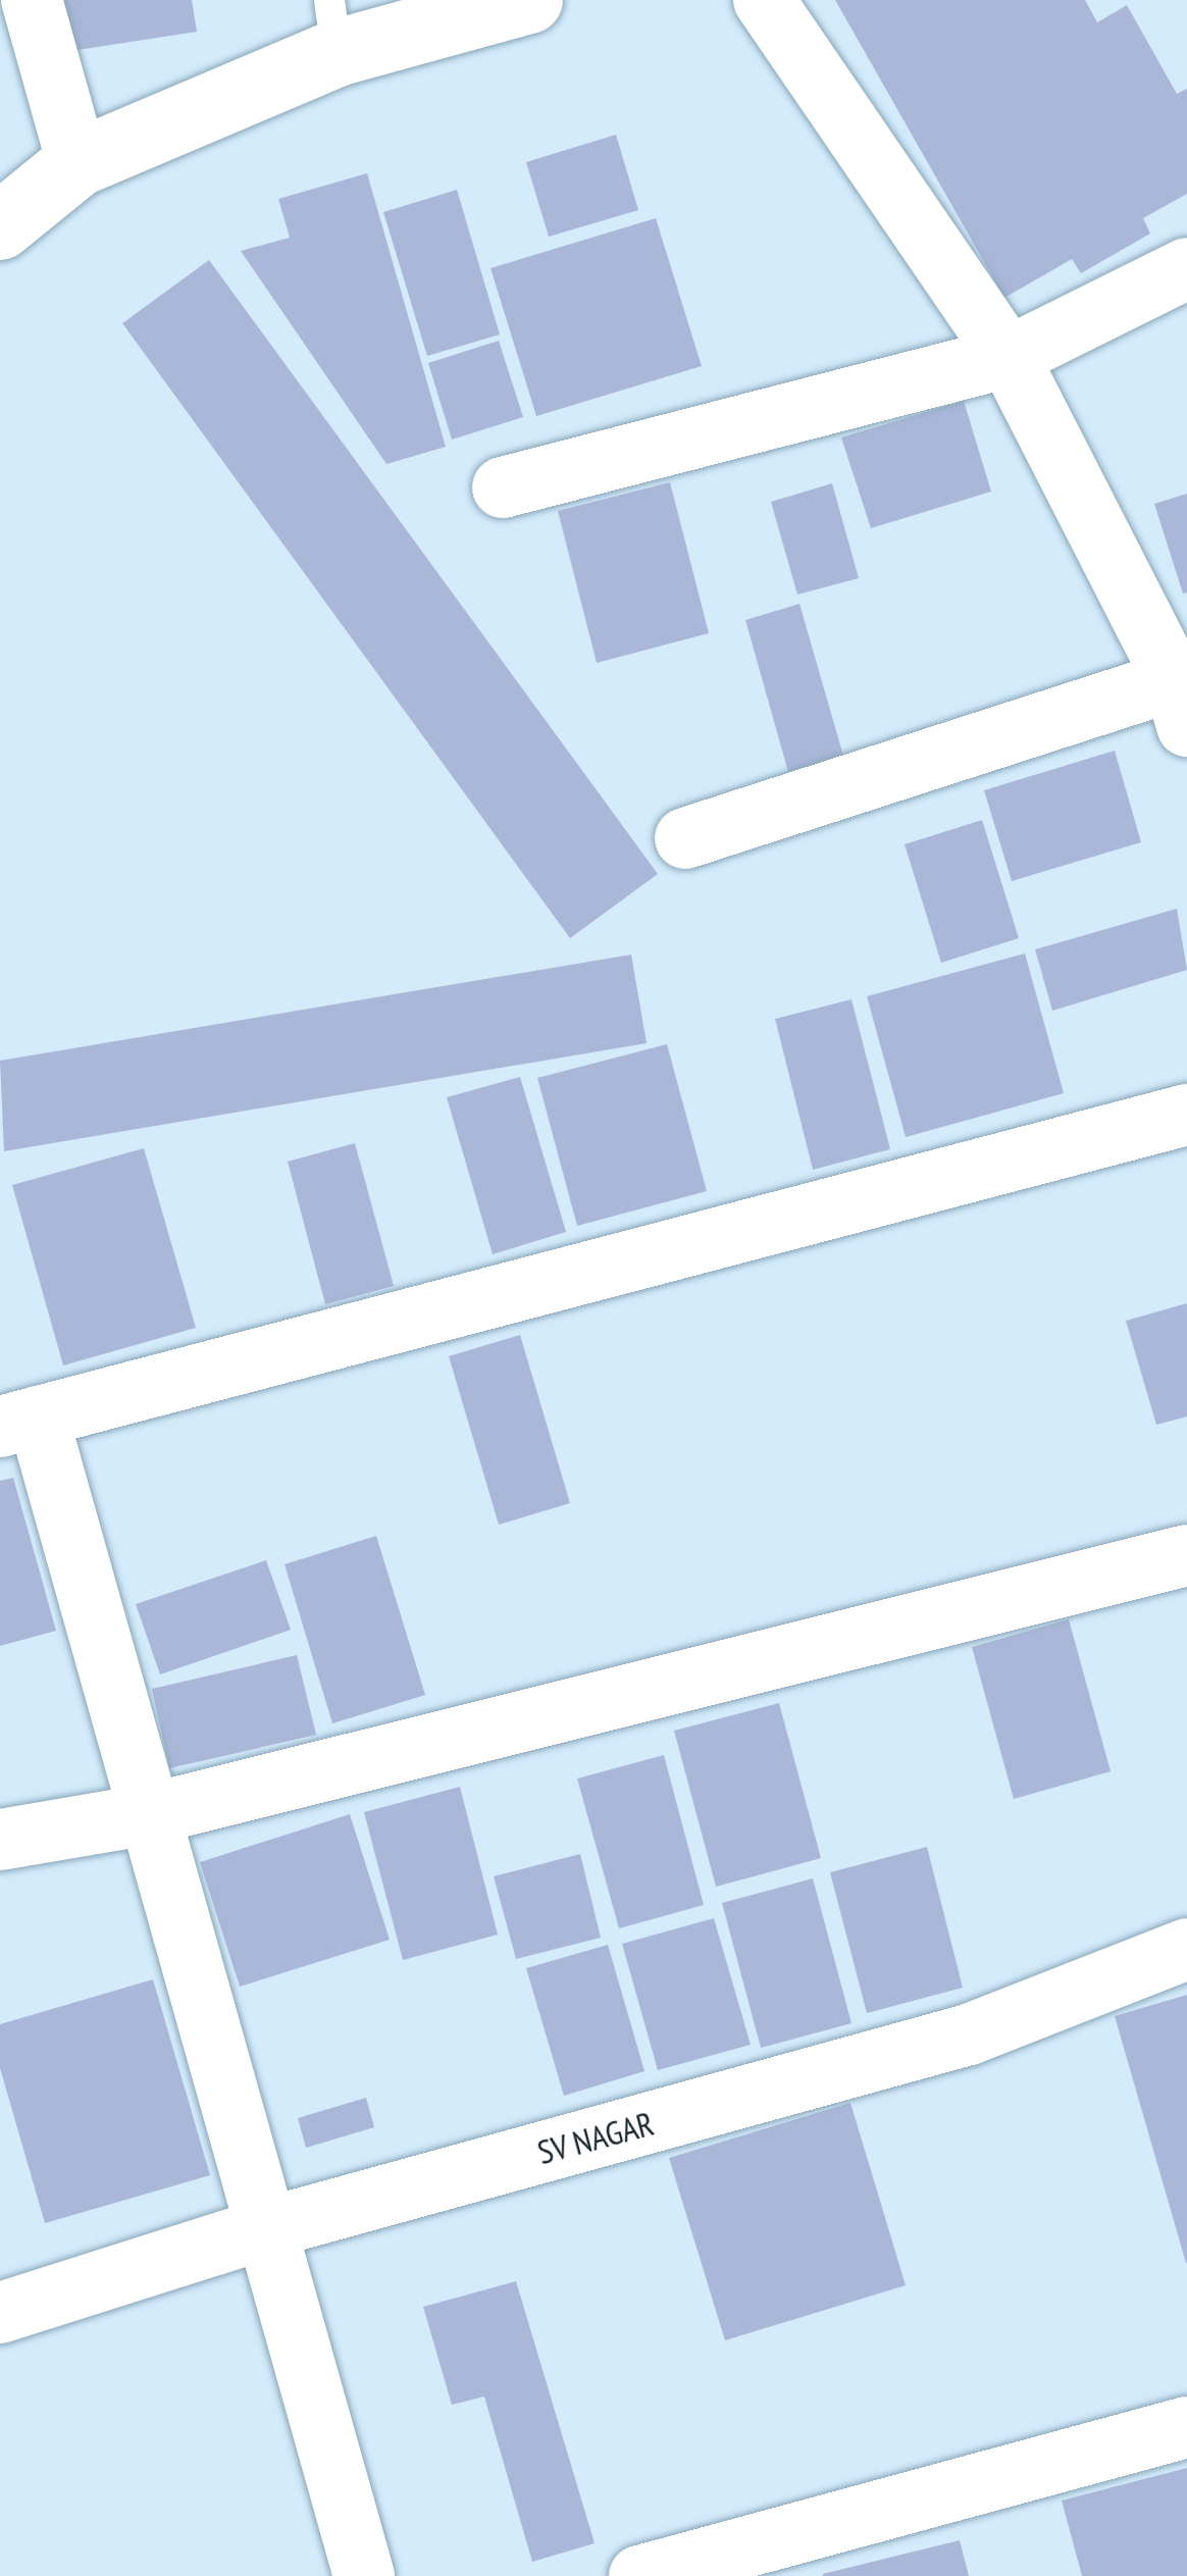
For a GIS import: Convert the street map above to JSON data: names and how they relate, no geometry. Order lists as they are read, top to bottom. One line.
{"streets":{"street":["SV NAGAR"]}}
